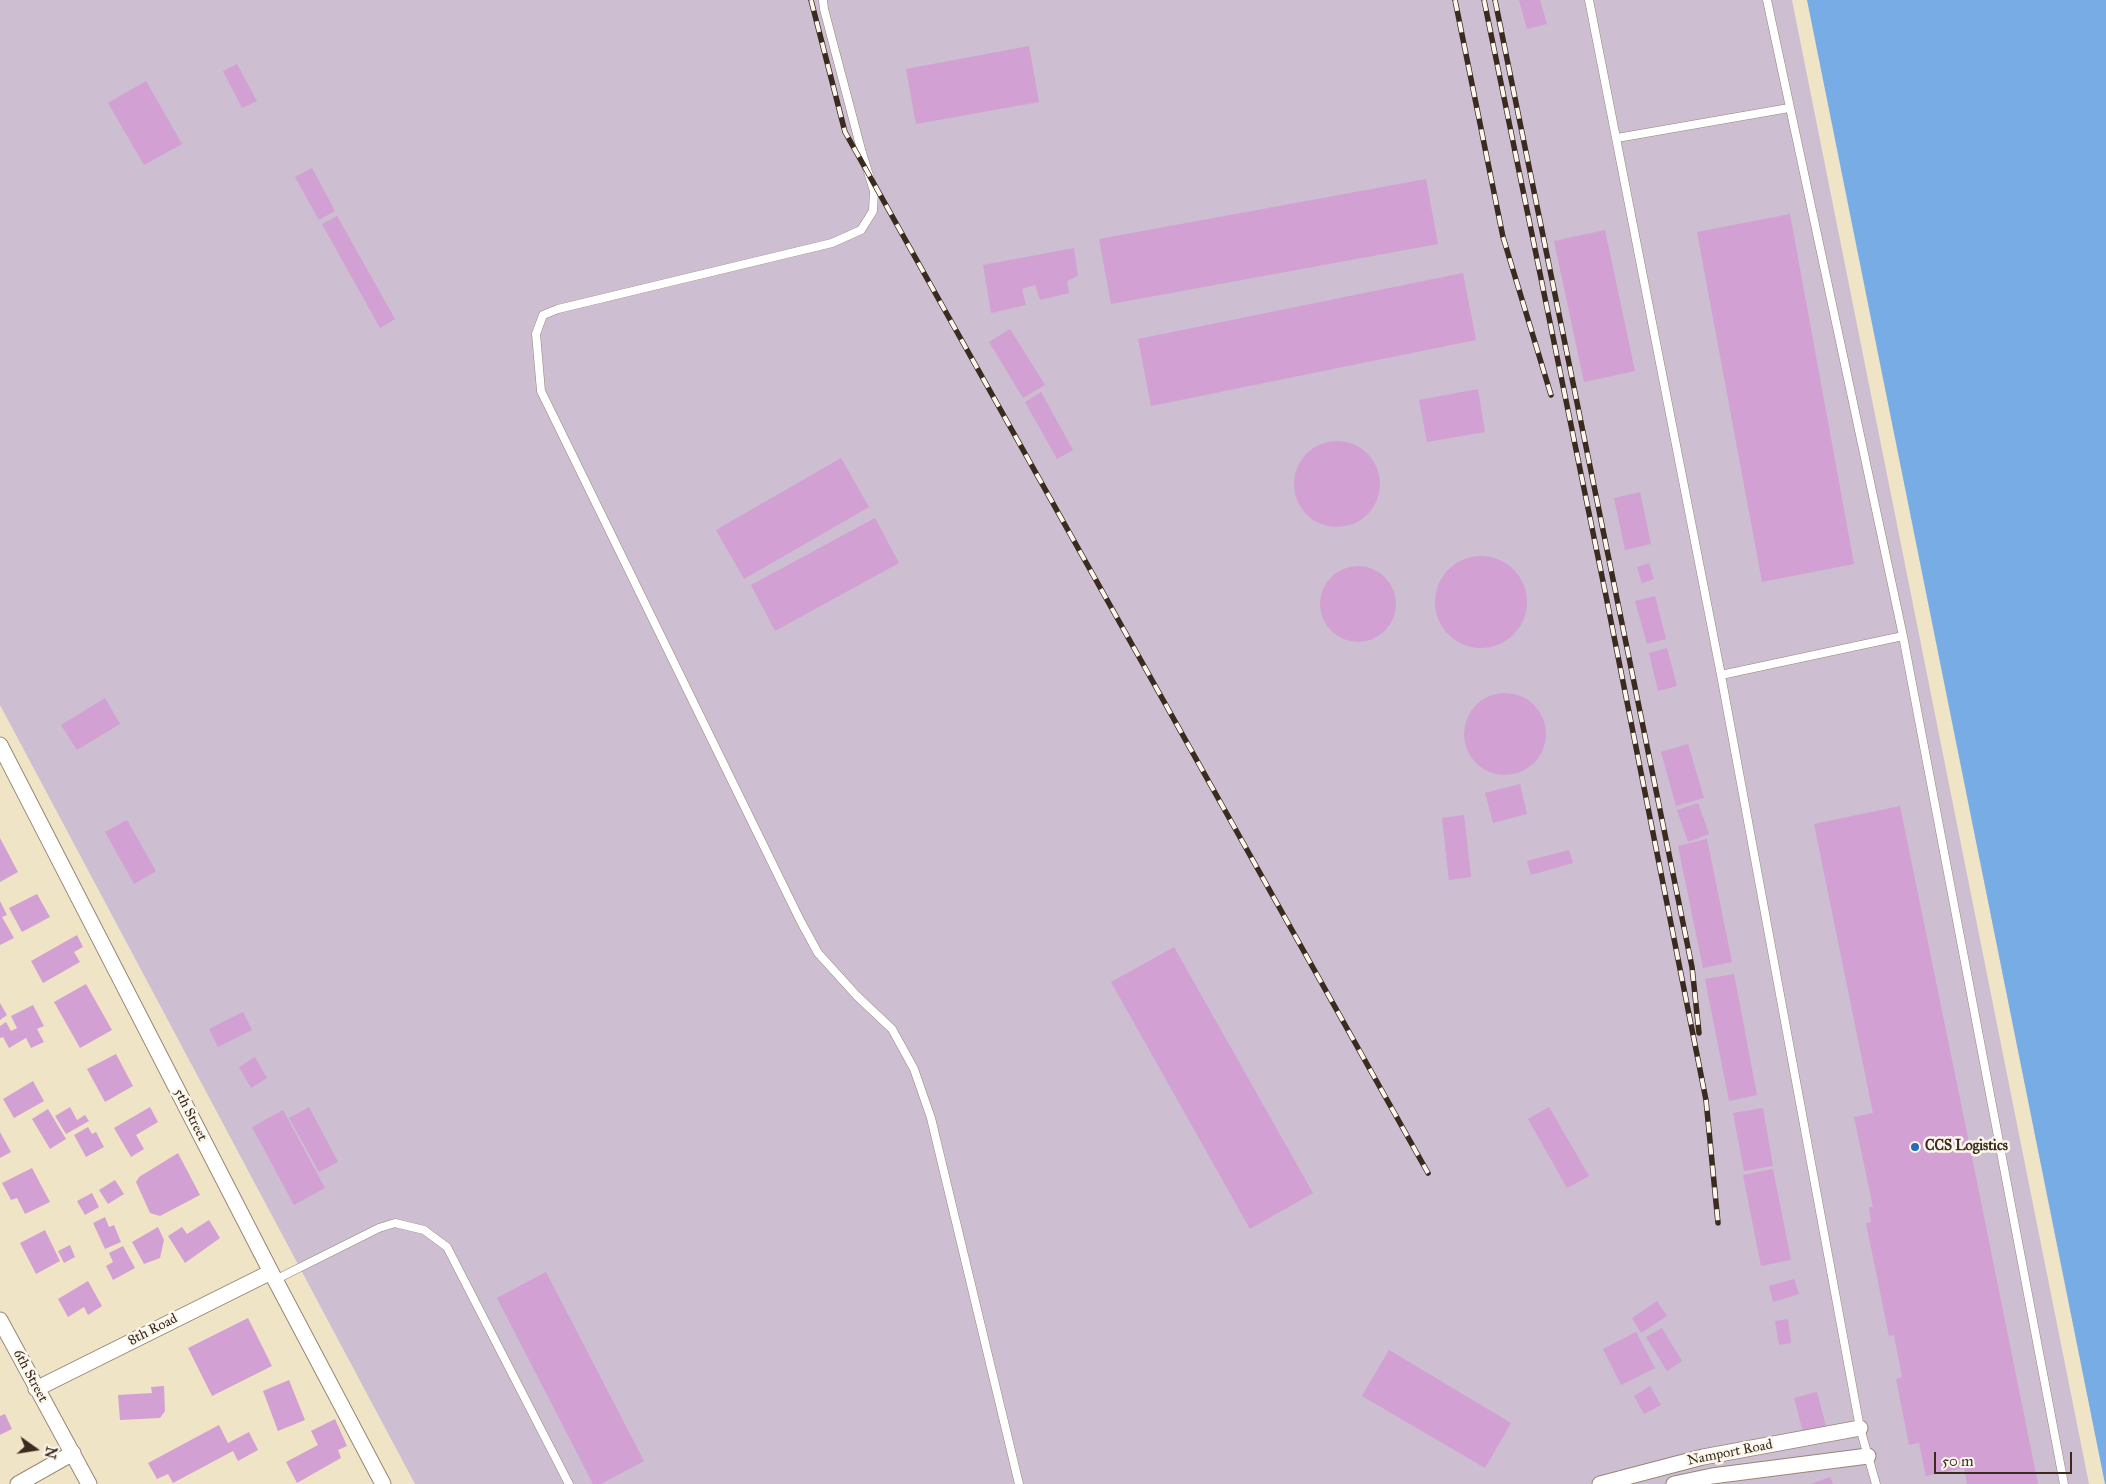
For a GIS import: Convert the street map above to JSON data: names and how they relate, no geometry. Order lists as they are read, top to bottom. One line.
{"streets":{"street":["5th Street","8th Road","6th Street","Namport Road"]},"crossings":[["5th Street","8th Road"],["8th Road","6th Street"]],"places":["CCS Logistics"],"scale_bar":"50 m","north":"right"}
